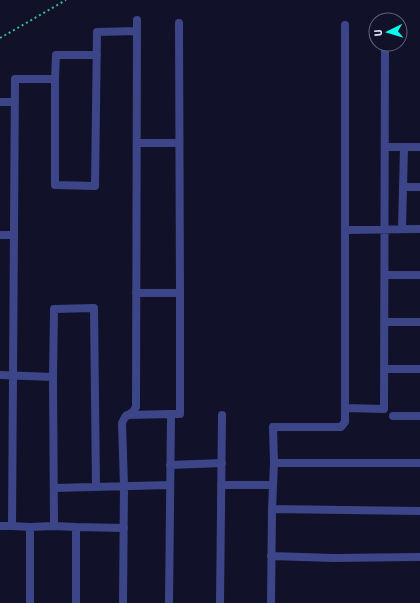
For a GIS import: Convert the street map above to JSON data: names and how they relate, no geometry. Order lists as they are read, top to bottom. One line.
{"north":"left"}
